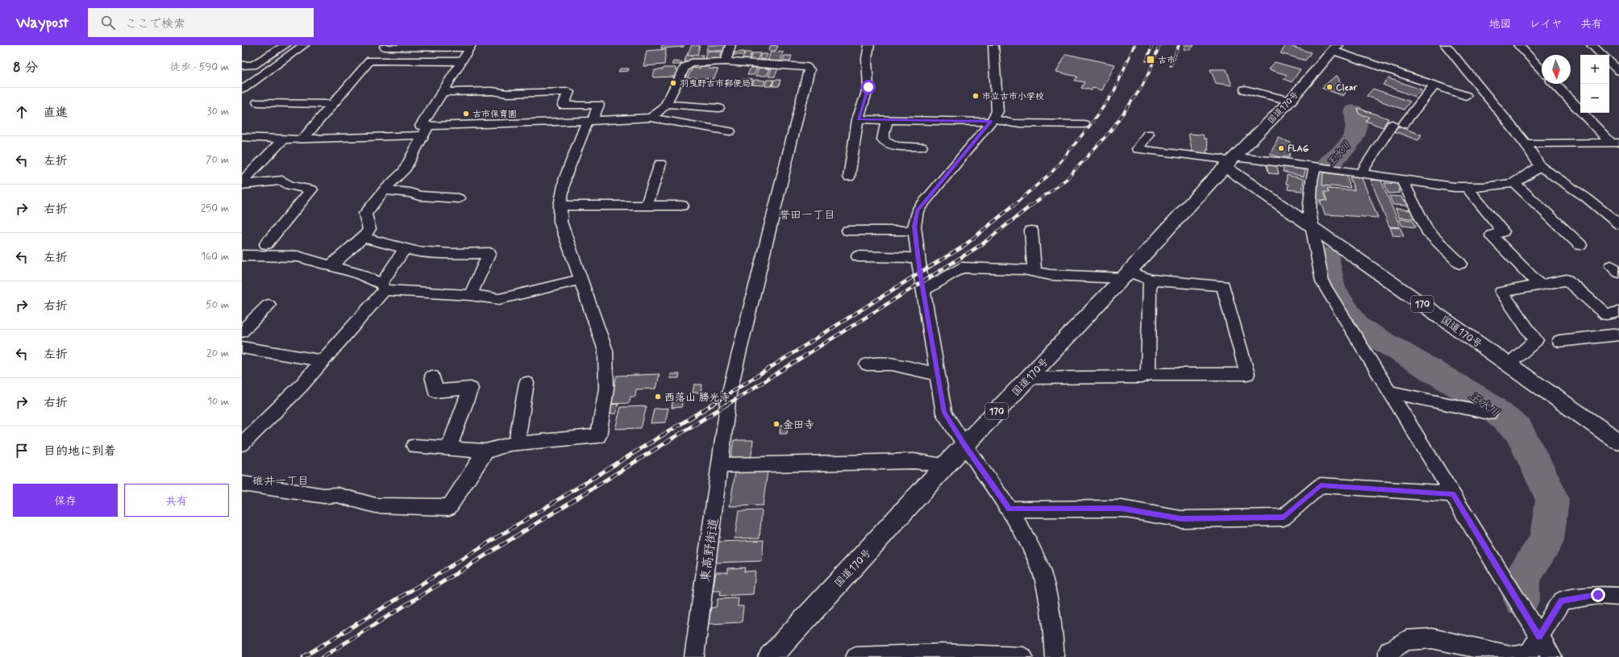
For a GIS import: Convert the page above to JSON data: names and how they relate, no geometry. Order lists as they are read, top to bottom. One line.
{"streets":{"highway":["国道170号","170"],"street":["東高野街道"]},"districts":["誉田一丁目","碓井一丁目"],"water":["王水川"],"places":{"transit":["古市"],"other":["羽曳野古市郵便局","Clear","市立古市小学校","古市保育園","FLAG","西落山 勝光寺","金田寺"]},"north":"bottom","page":{"header":"Waypost","search":"ここで検索","nav":["地図","レイヤ","共有"],"heading":["8 分","徒歩 · 590 m"],"map_buttons":["+","−"],"list":[["直進","30 m"],["左折","70 m"],["右折","250 m"],["左折","160 m"],["右折","50 m"],["左折","20 m"],["右折","10 m"],"目的地に到着"],"buttons":["保存","共有"]}}
